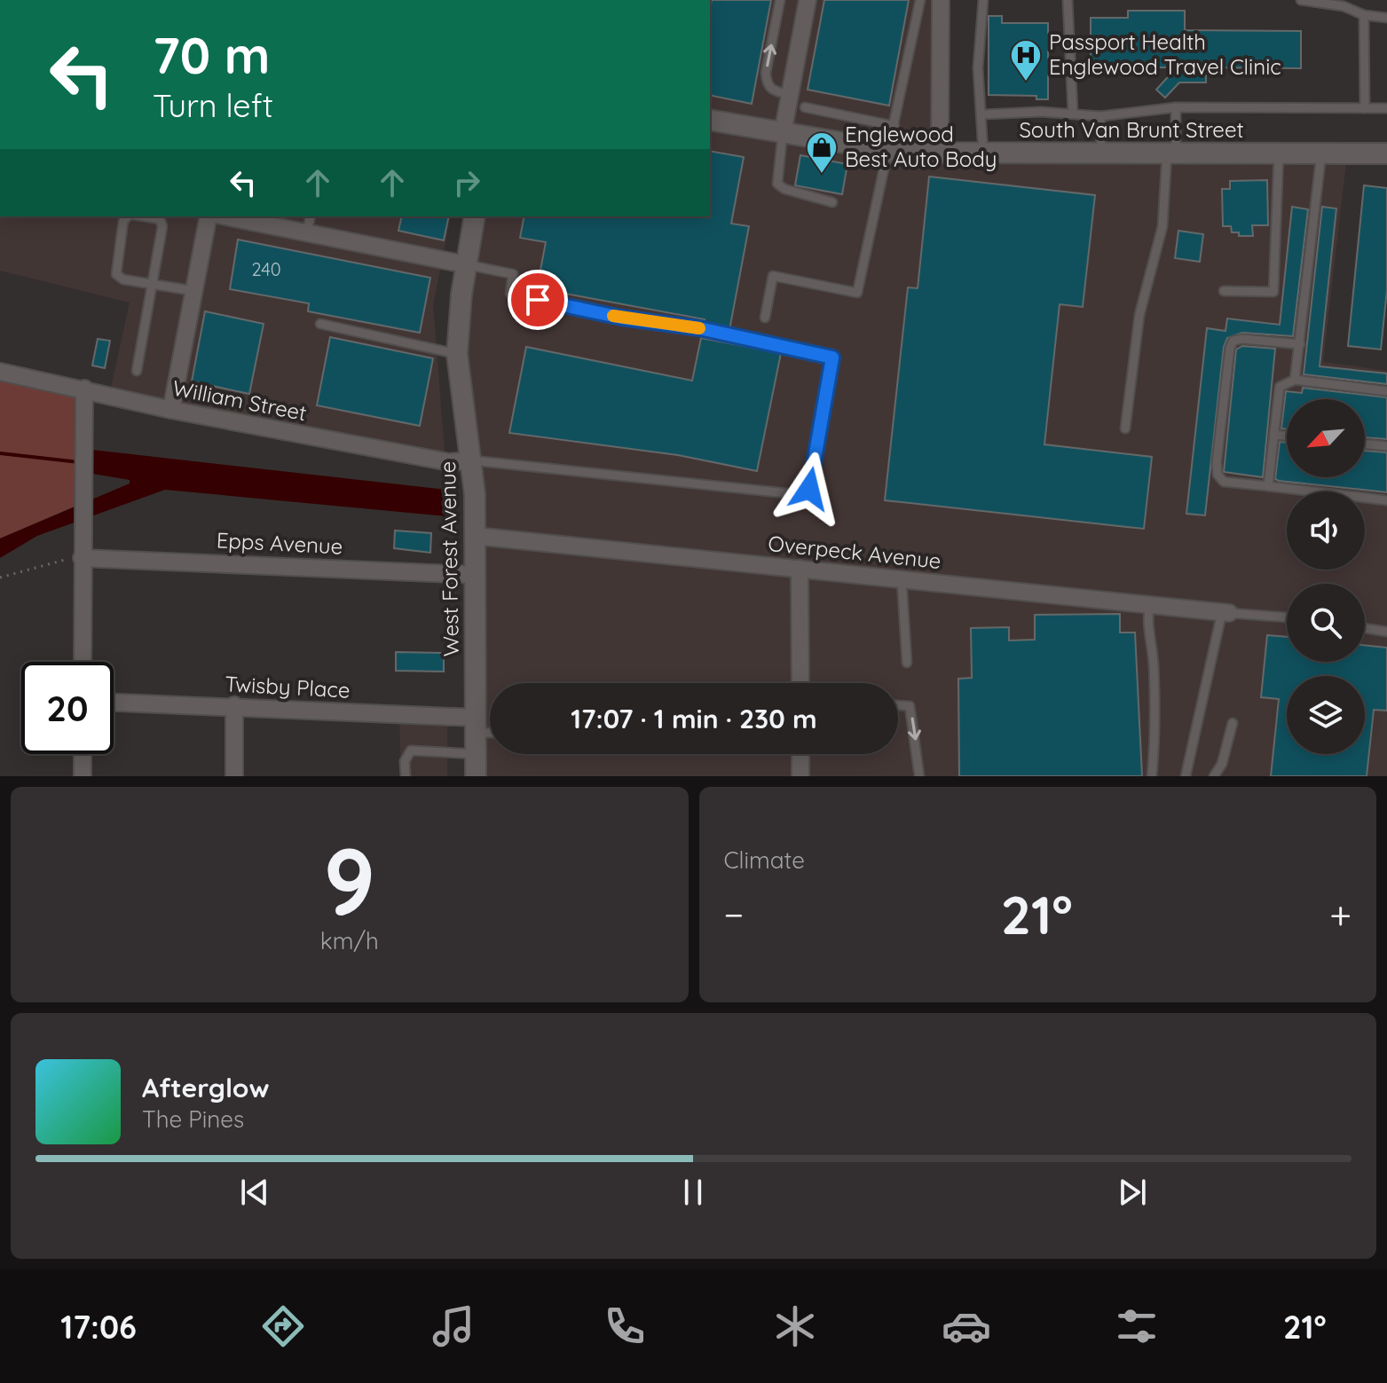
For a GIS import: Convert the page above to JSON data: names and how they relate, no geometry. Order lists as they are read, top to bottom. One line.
{"streets":{"street":["South Van Brunt Street","William Street","Epps Avenue","Overpeck Avenue","West Forest Avenue","Twisby Place"]},"crossings":[["William Street","West Forest Avenue"],["Epps Avenue","West Forest Avenue"],["Overpeck Avenue","West Forest Avenue"],["West Forest Avenue","Twisby Place"]],"places":{"hospital":["Passport Health Englewood Travel Clinic"],"shop":["Englewood Best Auto Body"]},"house_numbers":["240"],"north":"bottom left","page":{"turn":["70 m","Turn left"],"limit":"20","trip":"17:07 · 1 min · 230 m","tile":[["9","km/h"],"Climate"],"heat":["−","21°","+"],"song":["Afterglow","The Pines"],"tabs":["17:06","21°"]}}
